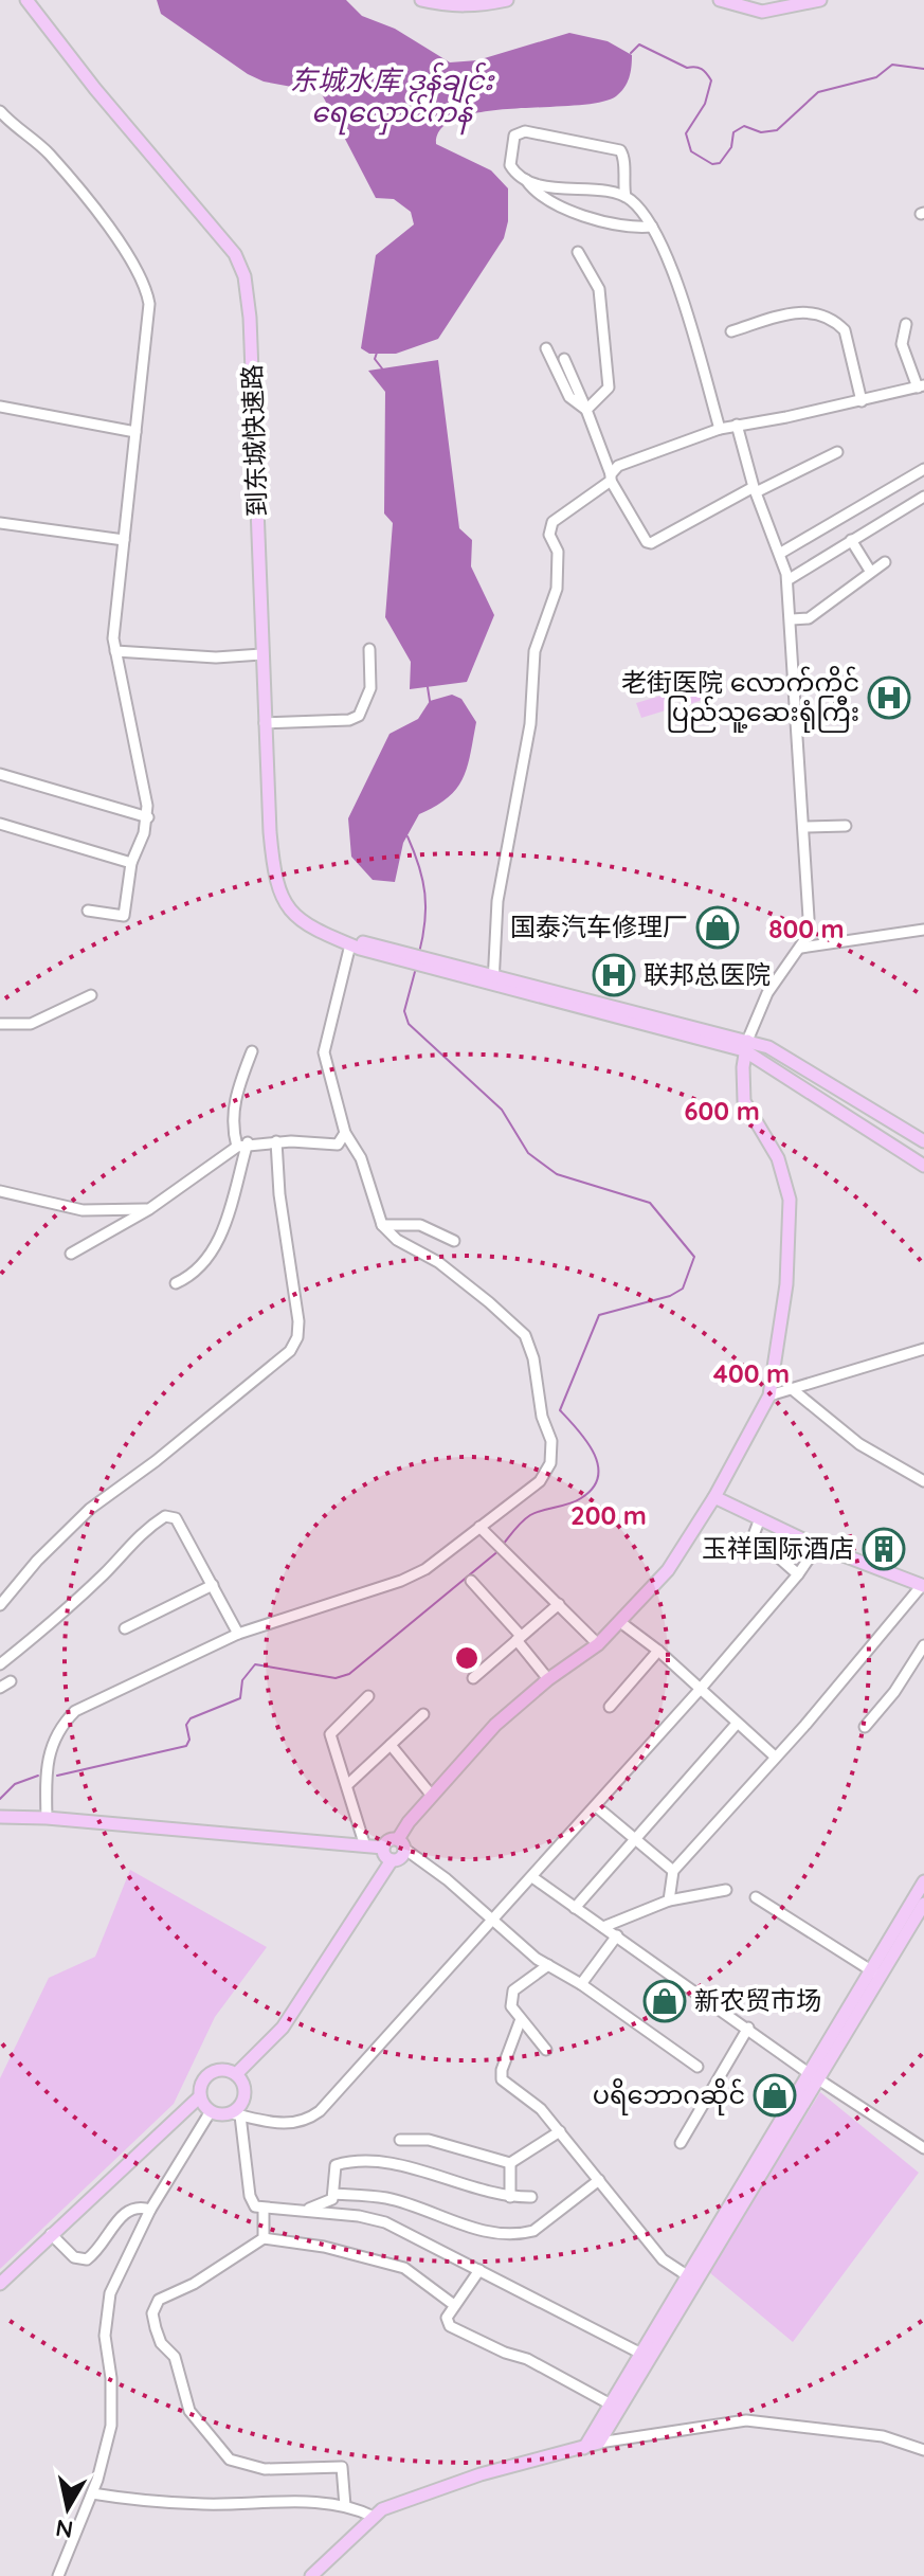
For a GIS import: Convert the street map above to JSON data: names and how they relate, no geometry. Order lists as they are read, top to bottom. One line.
{"streets":{"main road":["到东城快速路"]},"water":["东城水库 ဒွန်ချင်း ရေလှောင်ကန်"],"places":{"hospital":["老街医院 လောက်ကိုင် ပြည်သူ့ဆေးရုံကြီး","联邦总医院"],"shop":["国泰汽车修理厂","新农贸市场","ပရိဘောဂဆိုင်"],"building":["玉祥国际酒店"]},"north":"bottom","rings":["800 m","600 m","400 m","200 m"]}
